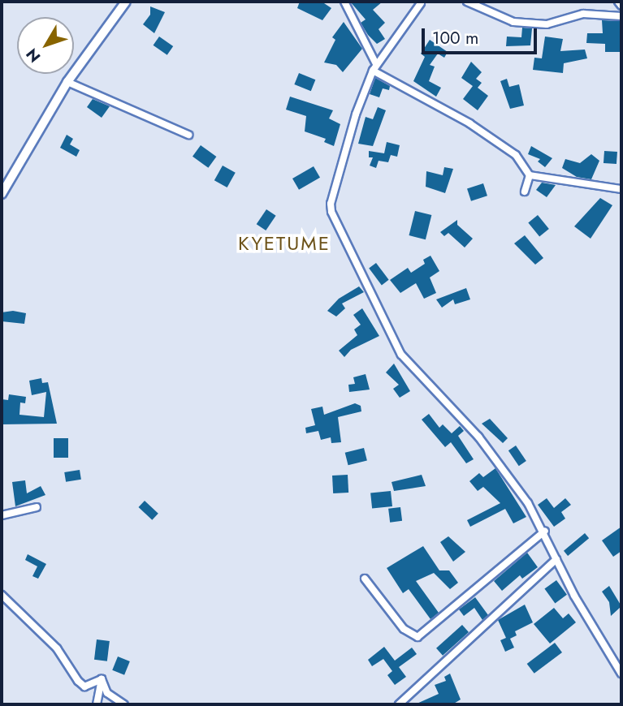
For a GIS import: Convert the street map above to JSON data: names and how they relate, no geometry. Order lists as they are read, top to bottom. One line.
{"districts":["KYETUME"],"scale_bar":"100 m","north":"bottom left"}
